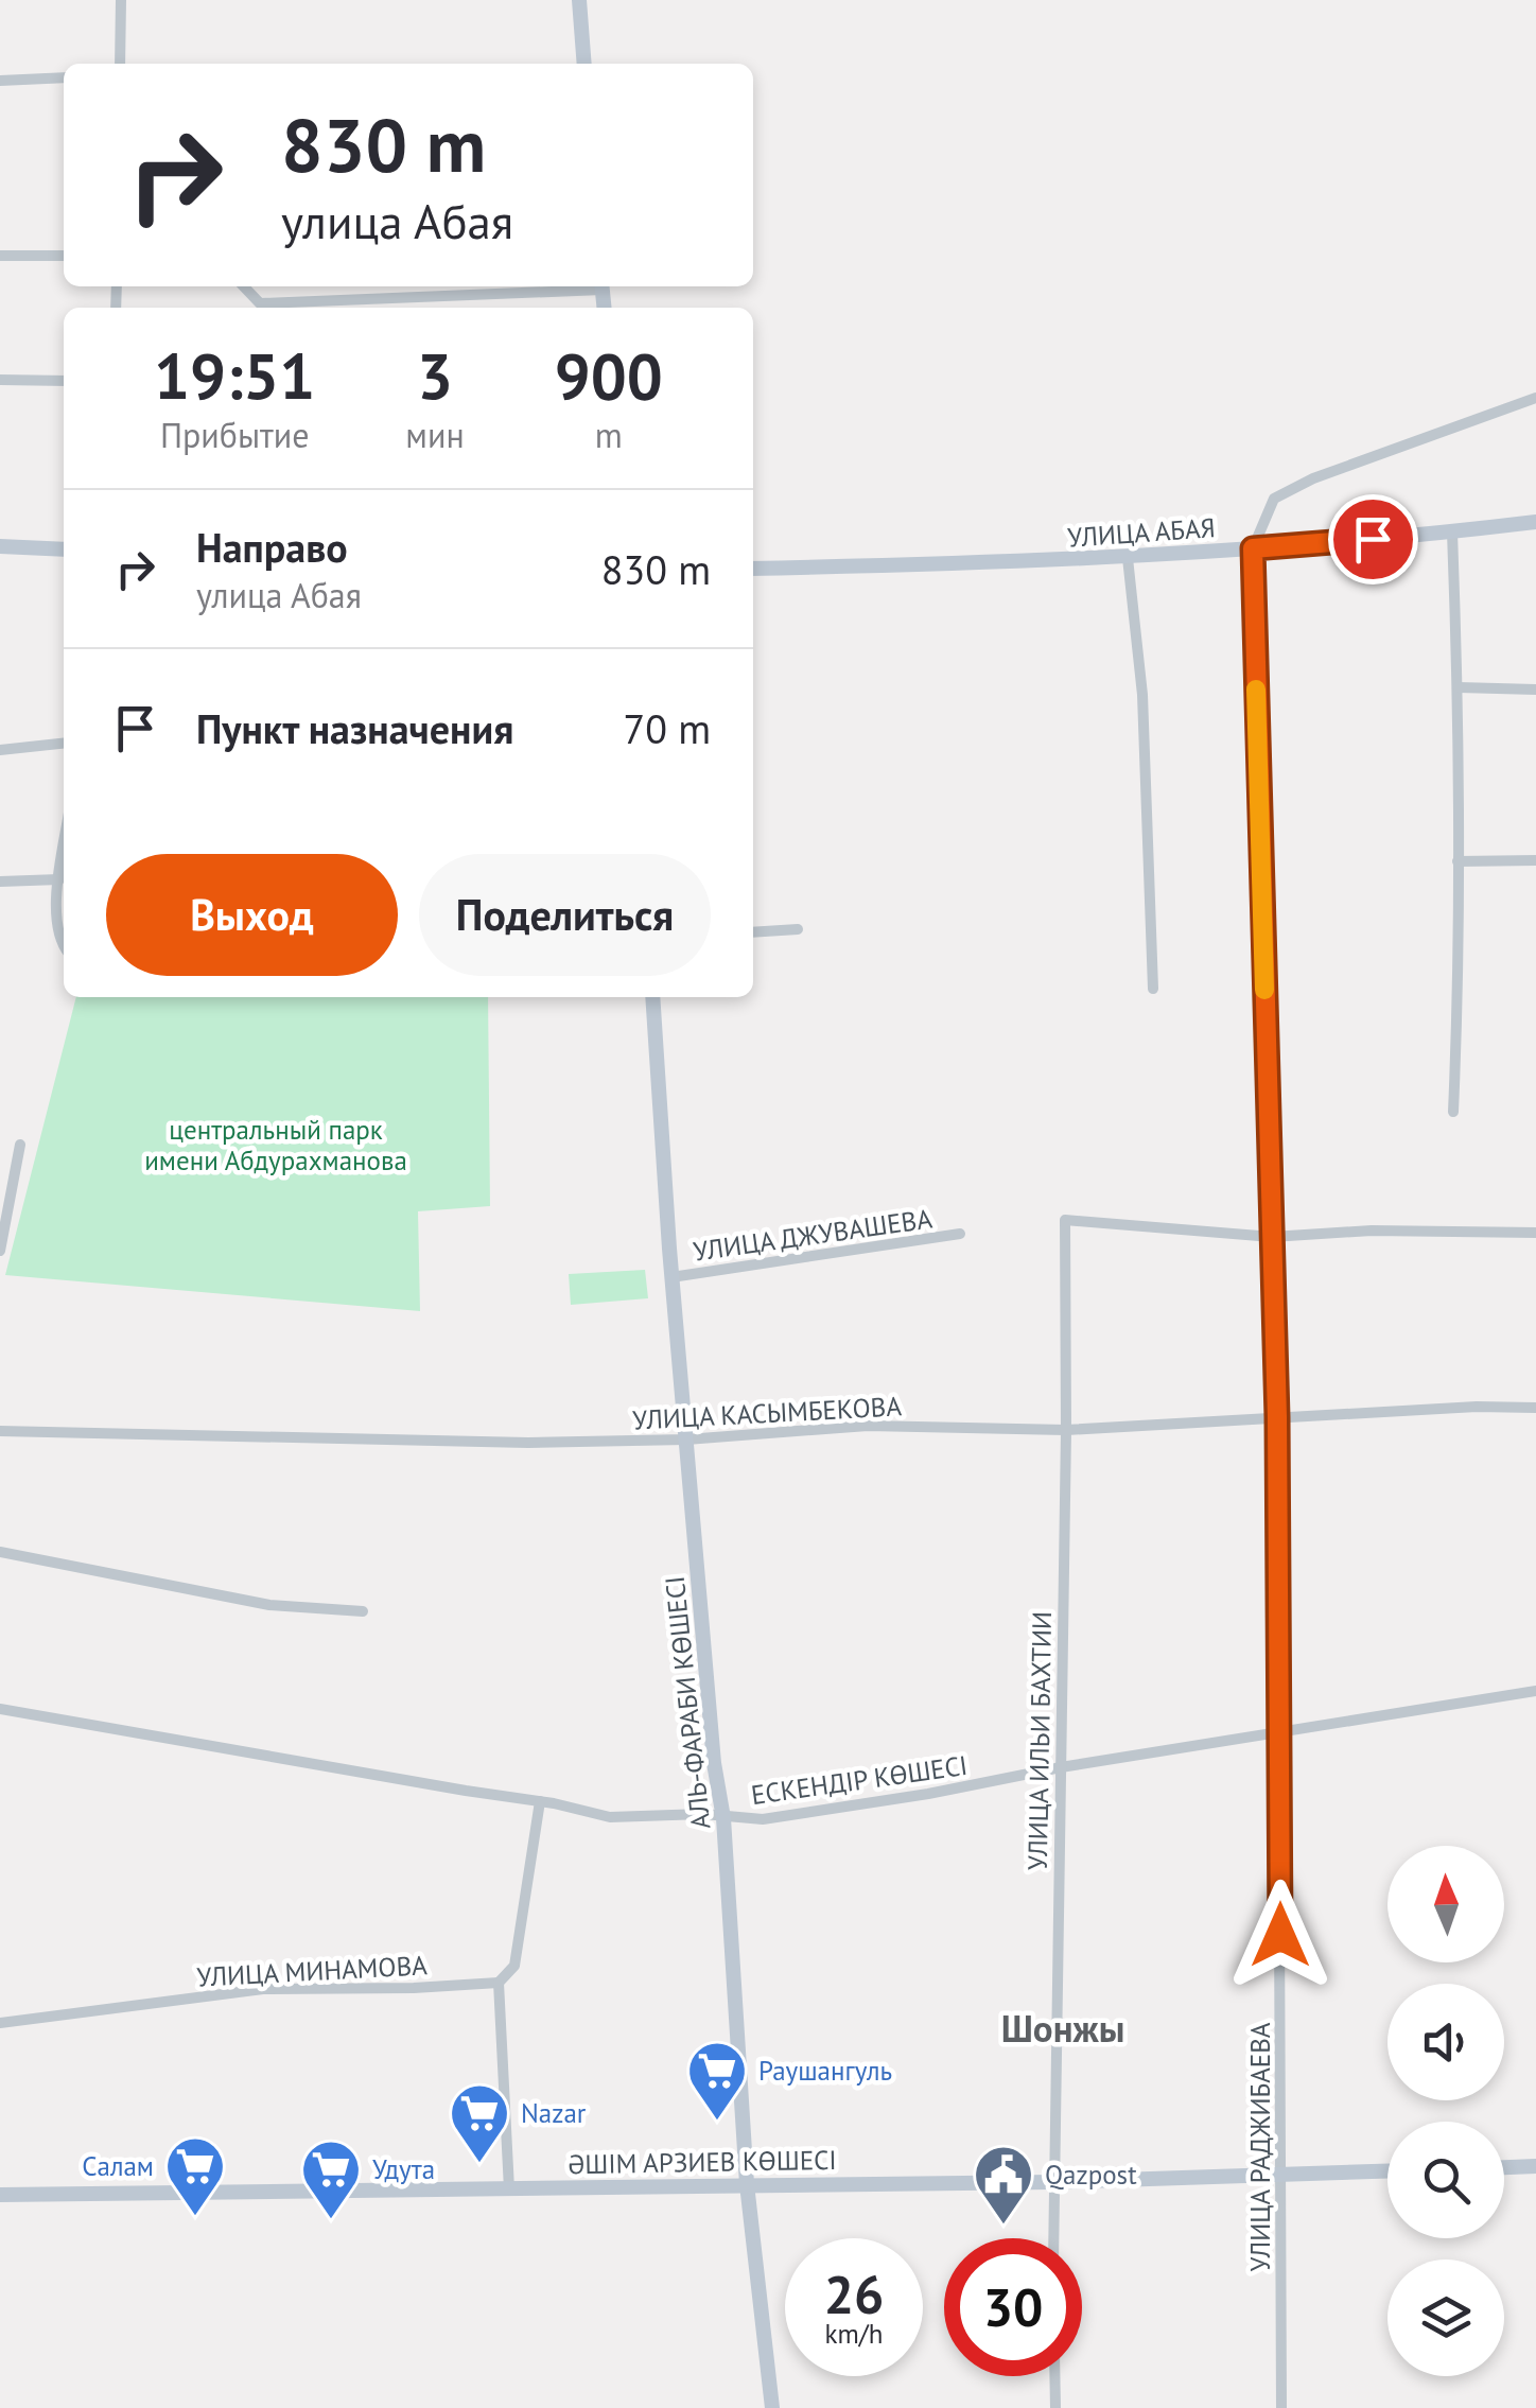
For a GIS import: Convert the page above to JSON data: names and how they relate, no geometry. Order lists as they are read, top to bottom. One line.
{"streets":{"main road":["УЛИЦА АБАЯ","АЛЬ-ФАРАБИ КӨШЕСІ","ӘШІМ АРЗИЕВ КӨШЕСІ"],"street":["УЛИЦА ДЖУВАШЕВА","УЛИЦА КАСЫМБЕКОВА","УЛИЦА ИЛЬИ БАХТИИ","ЕСКЕНДІР КӨШЕСІ","УЛИЦА МИНАМОВА","УЛИЦА РАДЖИБАЕВА"]},"crossings":[["УЛИЦА АБАЯ","УЛИЦА РАДЖИБАЕВА"],["УЛИЦА ДЖУВАШЕВА","АЛЬ-ФАРАБИ КӨШЕСІ"],["УЛИЦА КАСЫМБЕКОВА","АЛЬ-ФАРАБИ КӨШЕСІ"],["УЛИЦА КАСЫМБЕКОВА","УЛИЦА ИЛЬИ БАХТИИ"],["УЛИЦА КАСЫМБЕКОВА","УЛИЦА РАДЖИБАЕВА"],["АЛЬ-ФАРАБИ КӨШЕСІ","ЕСКЕНДІР КӨШЕСІ"],["АЛЬ-ФАРАБИ КӨШЕСІ","ӘШІМ АРЗИЕВ КӨШЕСІ"],["УЛИЦА ИЛЬИ БАХТИИ","ЕСКЕНДІР КӨШЕСІ"],["УЛИЦА ИЛЬИ БАХТИИ","УЛИЦА РАДЖИБАЕВА"],["УЛИЦА ИЛЬИ БАХТИИ","ӘШІМ АРЗИЕВ КӨШЕСІ"],["ЕСКЕНДІР КӨШЕСІ","УЛИЦА РАДЖИБАЕВА"],["УЛИЦА РАДЖИБАЕВА","ӘШІМ АРЗИЕВ КӨШЕСІ"]],"districts":["Шонжы"],"parks":["центральный парк имени Абдурахманова"],"places":{"supermarket":["Раушангуль","Nazar","Салам","Удута"],"public building":["Qazpost"]},"north":"top","page":{"turn":["830 m","улица Абая"],"eta":["19:51","Прибытие","3","мин","900","m"],"list":[{"name":"Направо","note":"улица Абая","value":"830 m"},{"name":"Пункт назначения","value":"70 m"}],"buttons":["Выход","Поделиться"],"speed":"26 km/h","limit":"30"}}
